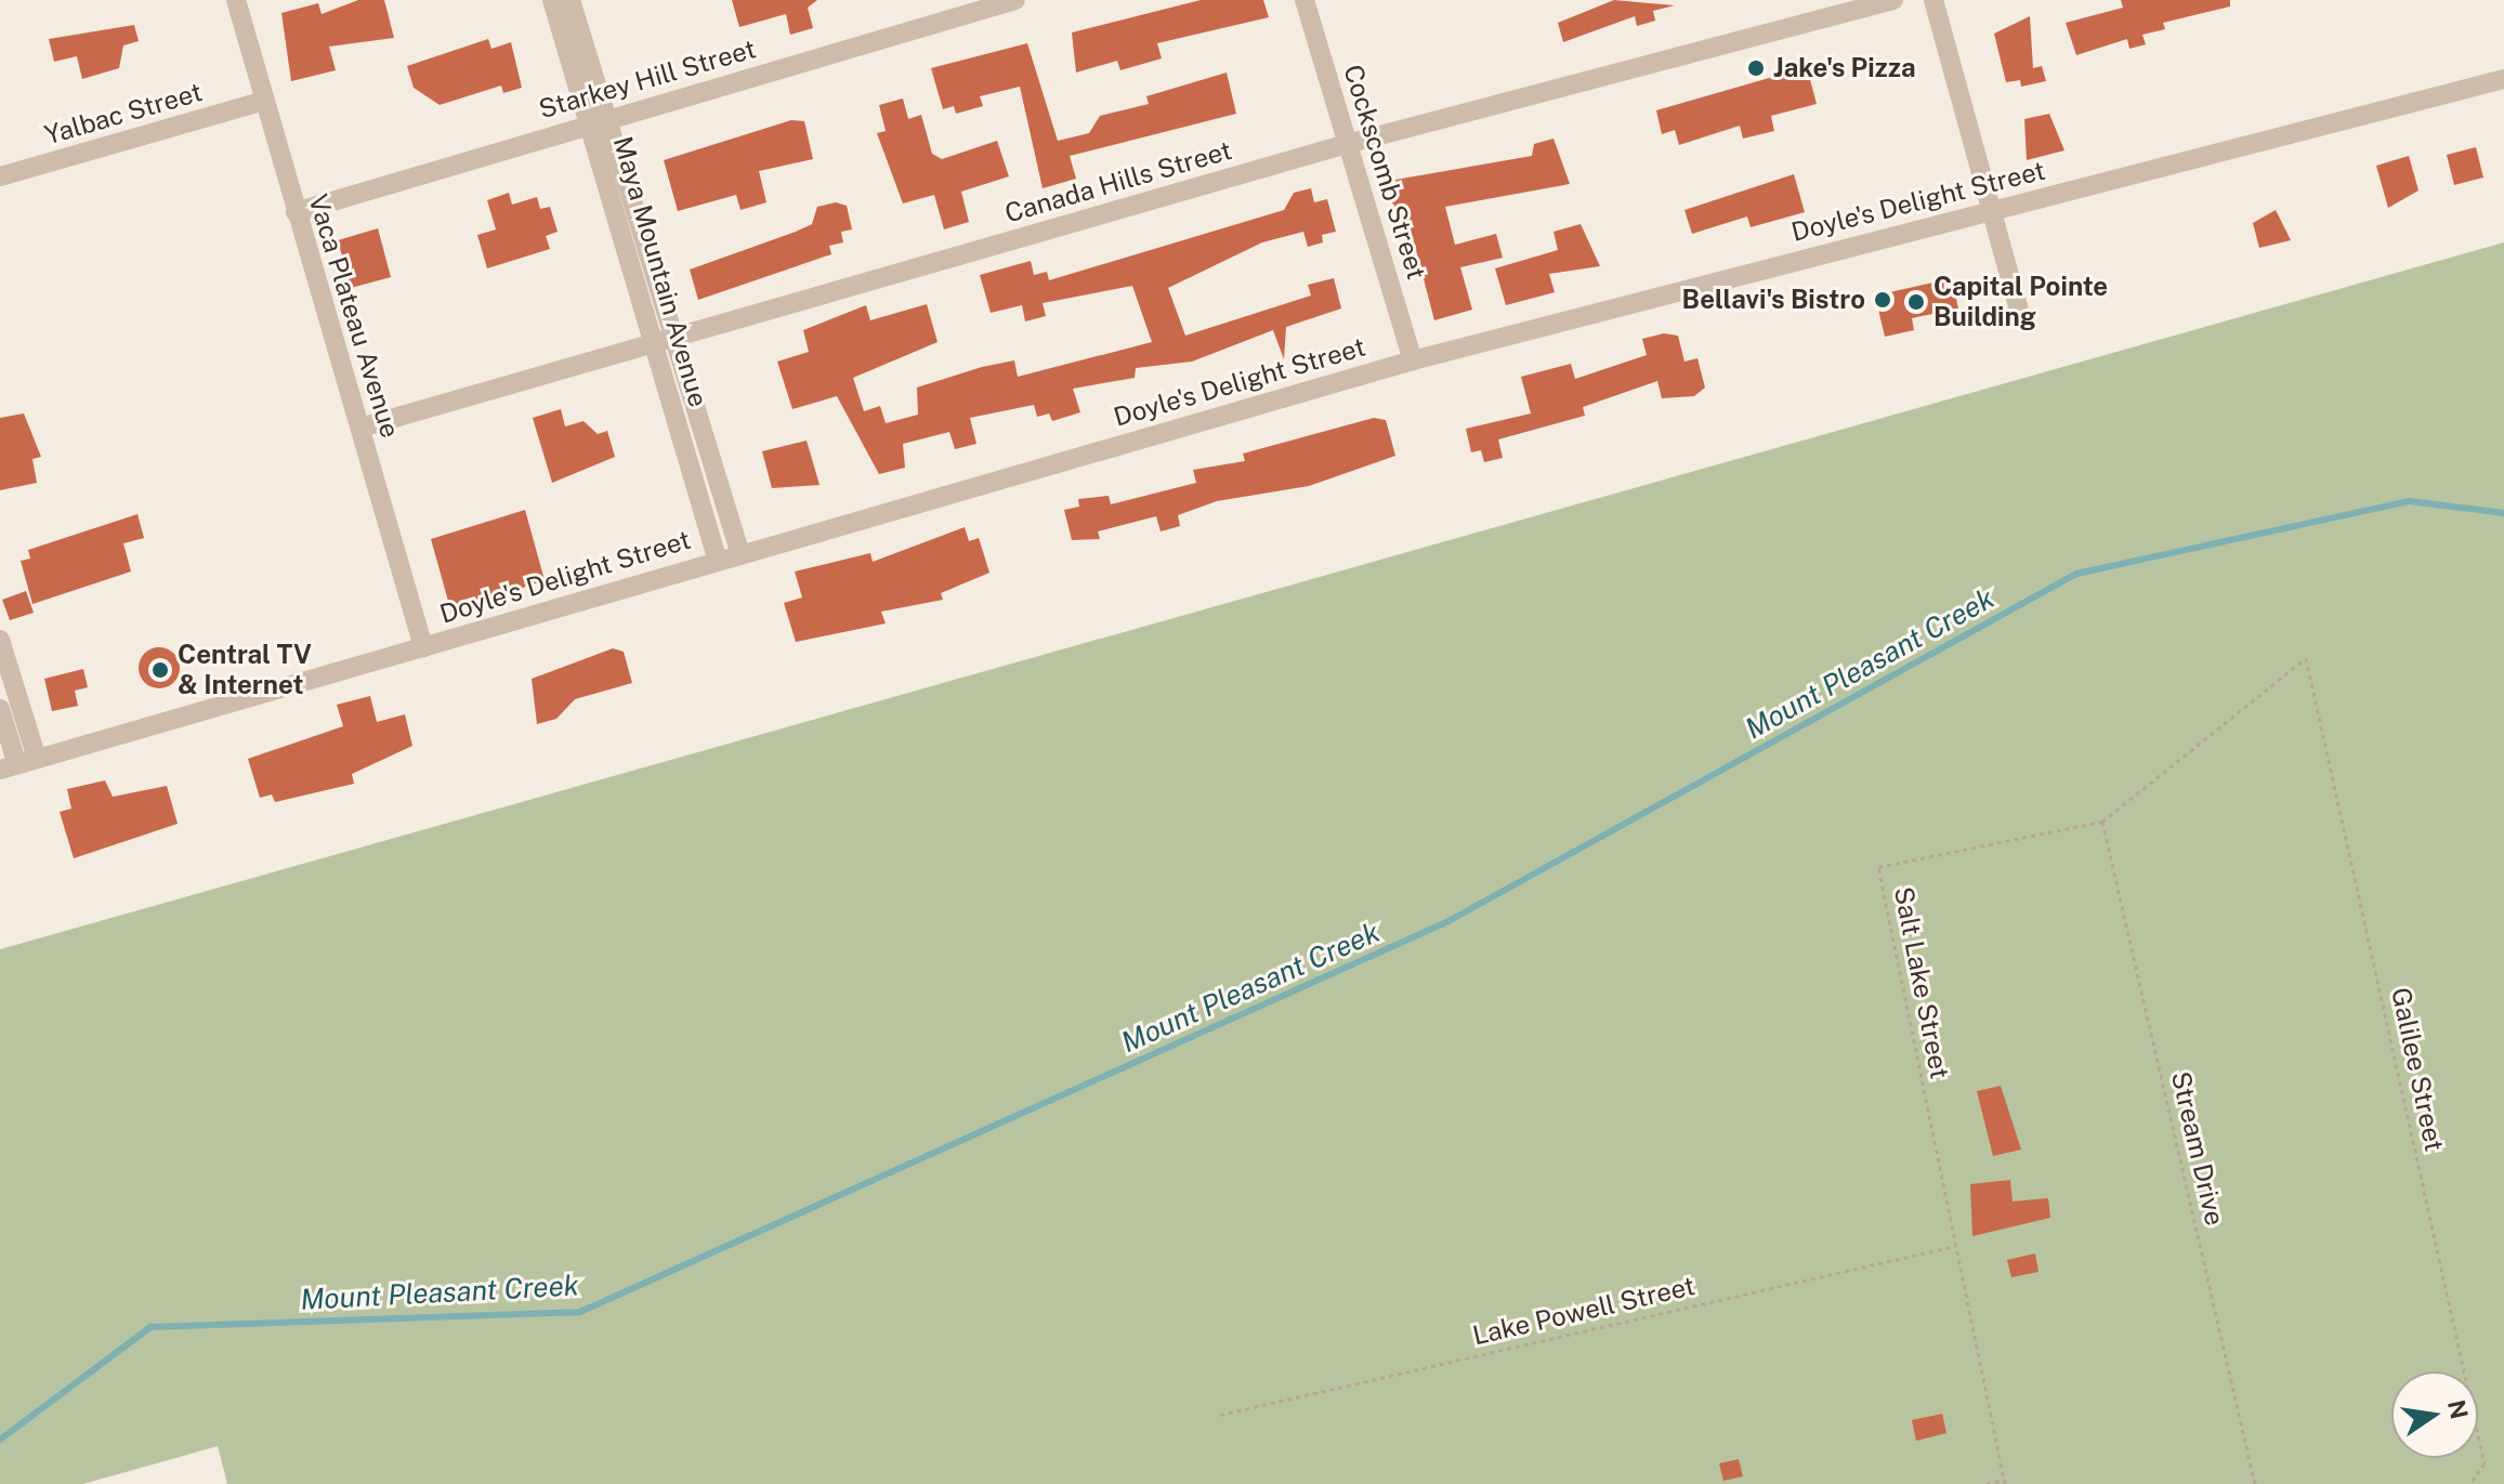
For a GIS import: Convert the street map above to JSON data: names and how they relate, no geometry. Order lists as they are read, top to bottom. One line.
{"streets":{"street":["Starkey Hill Street","Yalbac Street","Cockscomb Street","Canada Hills Street","Doyle's Delight Street","Maya Mountain Avenue","Vaca Plateau Avenue"],"path":["Salt Lake Street","Galilee Street","Stream Drive","Lake Powell Street"]},"crossings":[["Starkey Hill Street","Maya Mountain Avenue"],["Starkey Hill Street","Vaca Plateau Avenue"],["Yalbac Street","Vaca Plateau Avenue"],["Cockscomb Street","Canada Hills Street"],["Cockscomb Street","Doyle's Delight Street"],["Canada Hills Street","Maya Mountain Avenue"],["Canada Hills Street","Vaca Plateau Avenue"],["Doyle's Delight Street","Maya Mountain Avenue"],["Doyle's Delight Street","Vaca Plateau Avenue"],["Salt Lake Street","Galilee Street"],["Salt Lake Street","Stream Drive"],["Salt Lake Street","Lake Powell Street"]],"water":["Mount Pleasant Creek"],"places":["Jake's Pizza","Bellavi's Bistro","Capital Pointe Building","Central TV & Internet"],"north":"right"}
